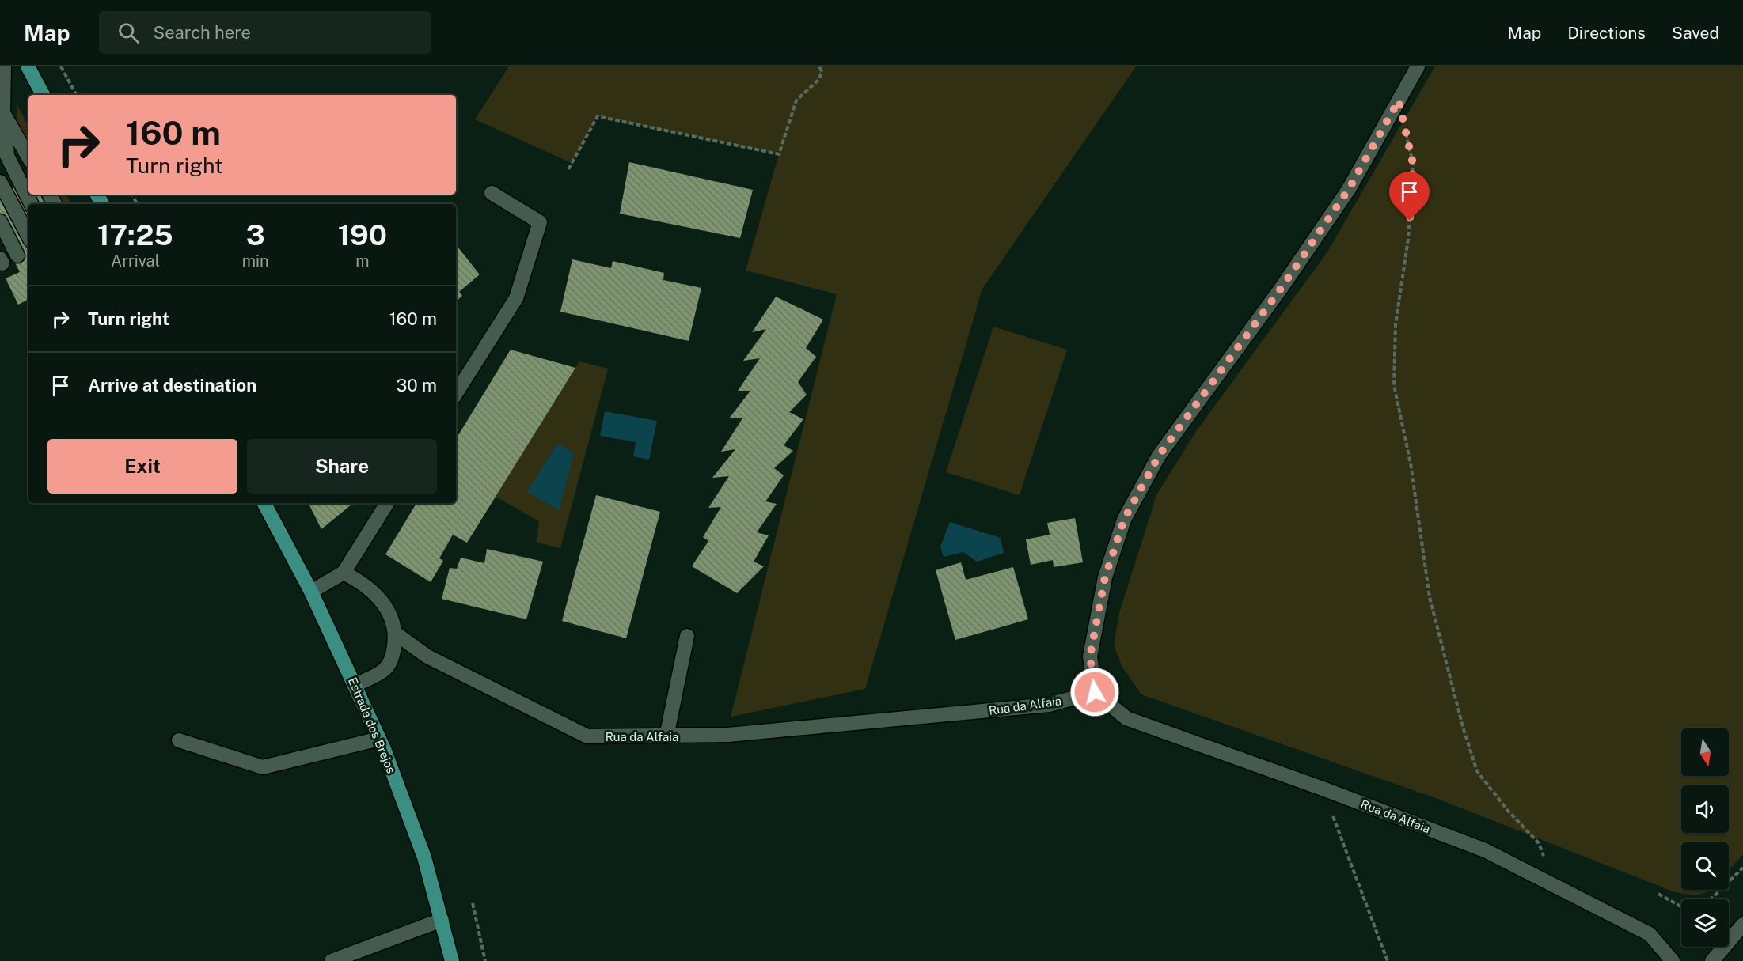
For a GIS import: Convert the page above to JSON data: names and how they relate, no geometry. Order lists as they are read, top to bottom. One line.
{"streets":{"main road":["Estrada dos Brejos"],"street":["Rua da Alfaia"]},"north":"bottom","page":{"header":"Map","search":"Search here","nav":["Map","Directions","Saved"],"turn":["160 m","Turn right"],"eta":["17:25","Arrival","3","min","190","m"],"list":[{"name":"Turn right","value":"160 m"},{"name":"Arrive at destination","value":"30 m"}],"buttons":["Exit","Share"]}}
